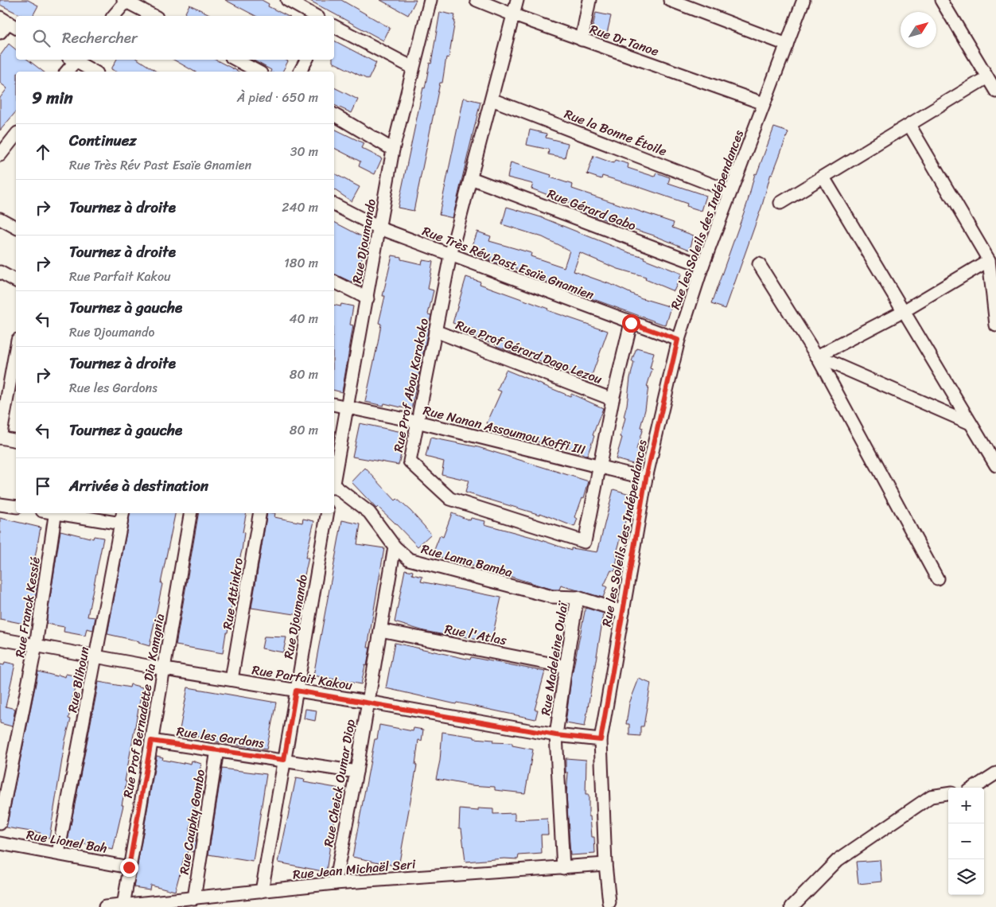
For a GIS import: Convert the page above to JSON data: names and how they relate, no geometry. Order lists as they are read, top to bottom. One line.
{"streets":{"street":["Rue Dr Tanoe","Rue la Bonne Étoile","Rue Gérard Gabo","Rue les Soleils des Indépendances","Rue Djoumando","Rue Très Rév Past Esaïe Gnamien","Rue Prof Gérard Dago Lezou","Rue Prof Abou Karakoko","Rue Nanan Assoumou Koffi III","Rue Lama Bamba","Rue Attinkro","Rue Franck Kessié","Rue l'Atlas","Rue Madeleine Oulaï","Rue Parfait Kakou","Rue Blihoun","Rue Prof Bernadette Dia Kamgnia","Rue les Gardons","Rue Cheick Oumar Diop","Rue Cauphy Gombo","Rue Lionel Bah","Rue Jean Michaël Seri"]},"crossings":[["Rue Dr Tanoe","Rue les Soleils des Indépendances"],["Rue Dr Tanoe","Rue Prof Abou Karakoko"],["Rue la Bonne Étoile","Rue les Soleils des Indépendances"],["Rue la Bonne Étoile","Rue Prof Abou Karakoko"],["Rue Gérard Gabo","Rue les Soleils des Indépendances"],["Rue Gérard Gabo","Rue Prof Abou Karakoko"],["Rue les Soleils des Indépendances","Rue Très Rév Past Esaïe Gnamien"],["Rue les Soleils des Indépendances","Rue Nanan Assoumou Koffi III"],["Rue les Soleils des Indépendances","Rue Lama Bamba"],["Rue les Soleils des Indépendances","Rue Parfait Kakou"],["Rue les Soleils des Indépendances","Rue Jean Michaël Seri"],["Rue Djoumando","Rue Très Rév Past Esaïe Gnamien"],["Rue Djoumando","Rue Nanan Assoumou Koffi III"],["Rue Djoumando","Rue Parfait Kakou"],["Rue Djoumando","Rue les Gardons"],["Rue Djoumando","Rue Jean Michaël Seri"],["Rue Très Rév Past Esaïe Gnamien","Rue Prof Abou Karakoko"],["Rue Prof Gérard Dago Lezou","Rue Prof Abou Karakoko"],["Rue Prof Abou Karakoko","Rue Nanan Assoumou Koffi III"],["Rue Lama Bamba","Rue Madeleine Oulaï"],["Rue Lama Bamba","Rue Cheick Oumar Diop"],["Rue Attinkro","Rue Parfait Kakou"],["Rue Franck Kessié","Rue Parfait Kakou"],["Rue l'Atlas","Rue Madeleine Oulaï"],["Rue l'Atlas","Rue Cheick Oumar Diop"],["Rue Madeleine Oulaï","Rue Parfait Kakou"],["Rue Madeleine Oulaï","Rue Jean Michaël Seri"],["Rue Parfait Kakou","Rue Blihoun"],["Rue Parfait Kakou","Rue Prof Bernadette Dia Kamgnia"],["Rue Parfait Kakou","Rue Cheick Oumar Diop"],["Rue Blihoun","Rue Lionel Bah"],["Rue Prof Bernadette Dia Kamgnia","Rue les Gardons"],["Rue Prof Bernadette Dia Kamgnia","Rue Lionel Bah"],["Rue Prof Bernadette Dia Kamgnia","Rue Jean Michaël Seri"],["Rue les Gardons","Rue Cheick Oumar Diop"],["Rue les Gardons","Rue Cauphy Gombo"],["Rue Cheick Oumar Diop","Rue Jean Michaël Seri"],["Rue Cauphy Gombo","Rue Jean Michaël Seri"]],"north":"top right","page":{"search":"Rechercher","heading":["9 min","À pied · 650 m"],"list":[["Continuez","Rue Très Rév Past Esaïe Gnamien","30 m"],["Tournez à droite","240 m"],["Tournez à droite","Rue Parfait Kakou","180 m"],["Tournez à gauche","Rue Djoumando","40 m"],["Tournez à droite","Rue les Gardons","80 m"],["Tournez à gauche","80 m"],"Arrivée à destination"],"map_buttons":["+","−"]}}
